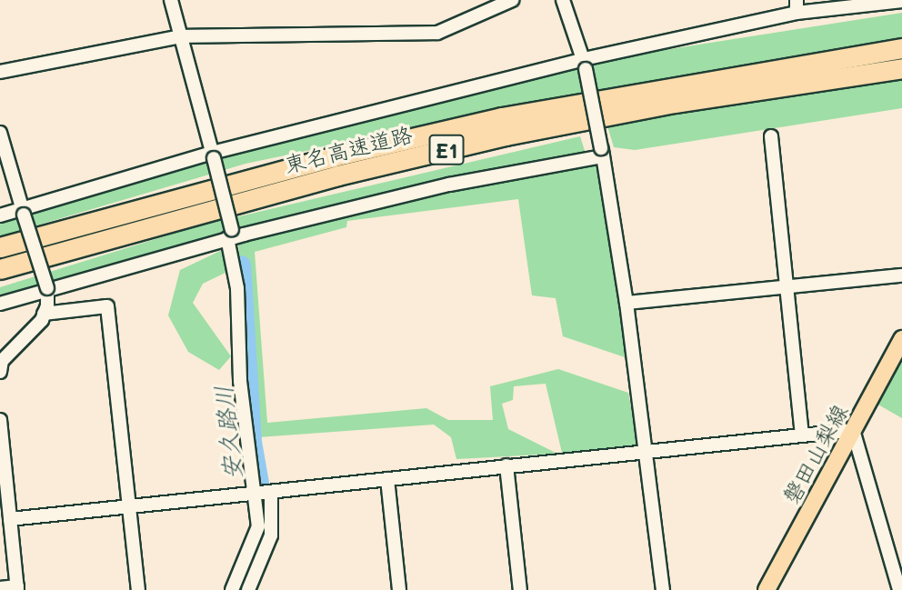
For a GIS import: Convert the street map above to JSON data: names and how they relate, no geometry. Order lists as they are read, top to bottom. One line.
{"streets":{"highway":["東名高速道路","E1"],"main road":["磐田山梨線"]},"water":["安久路川"]}
